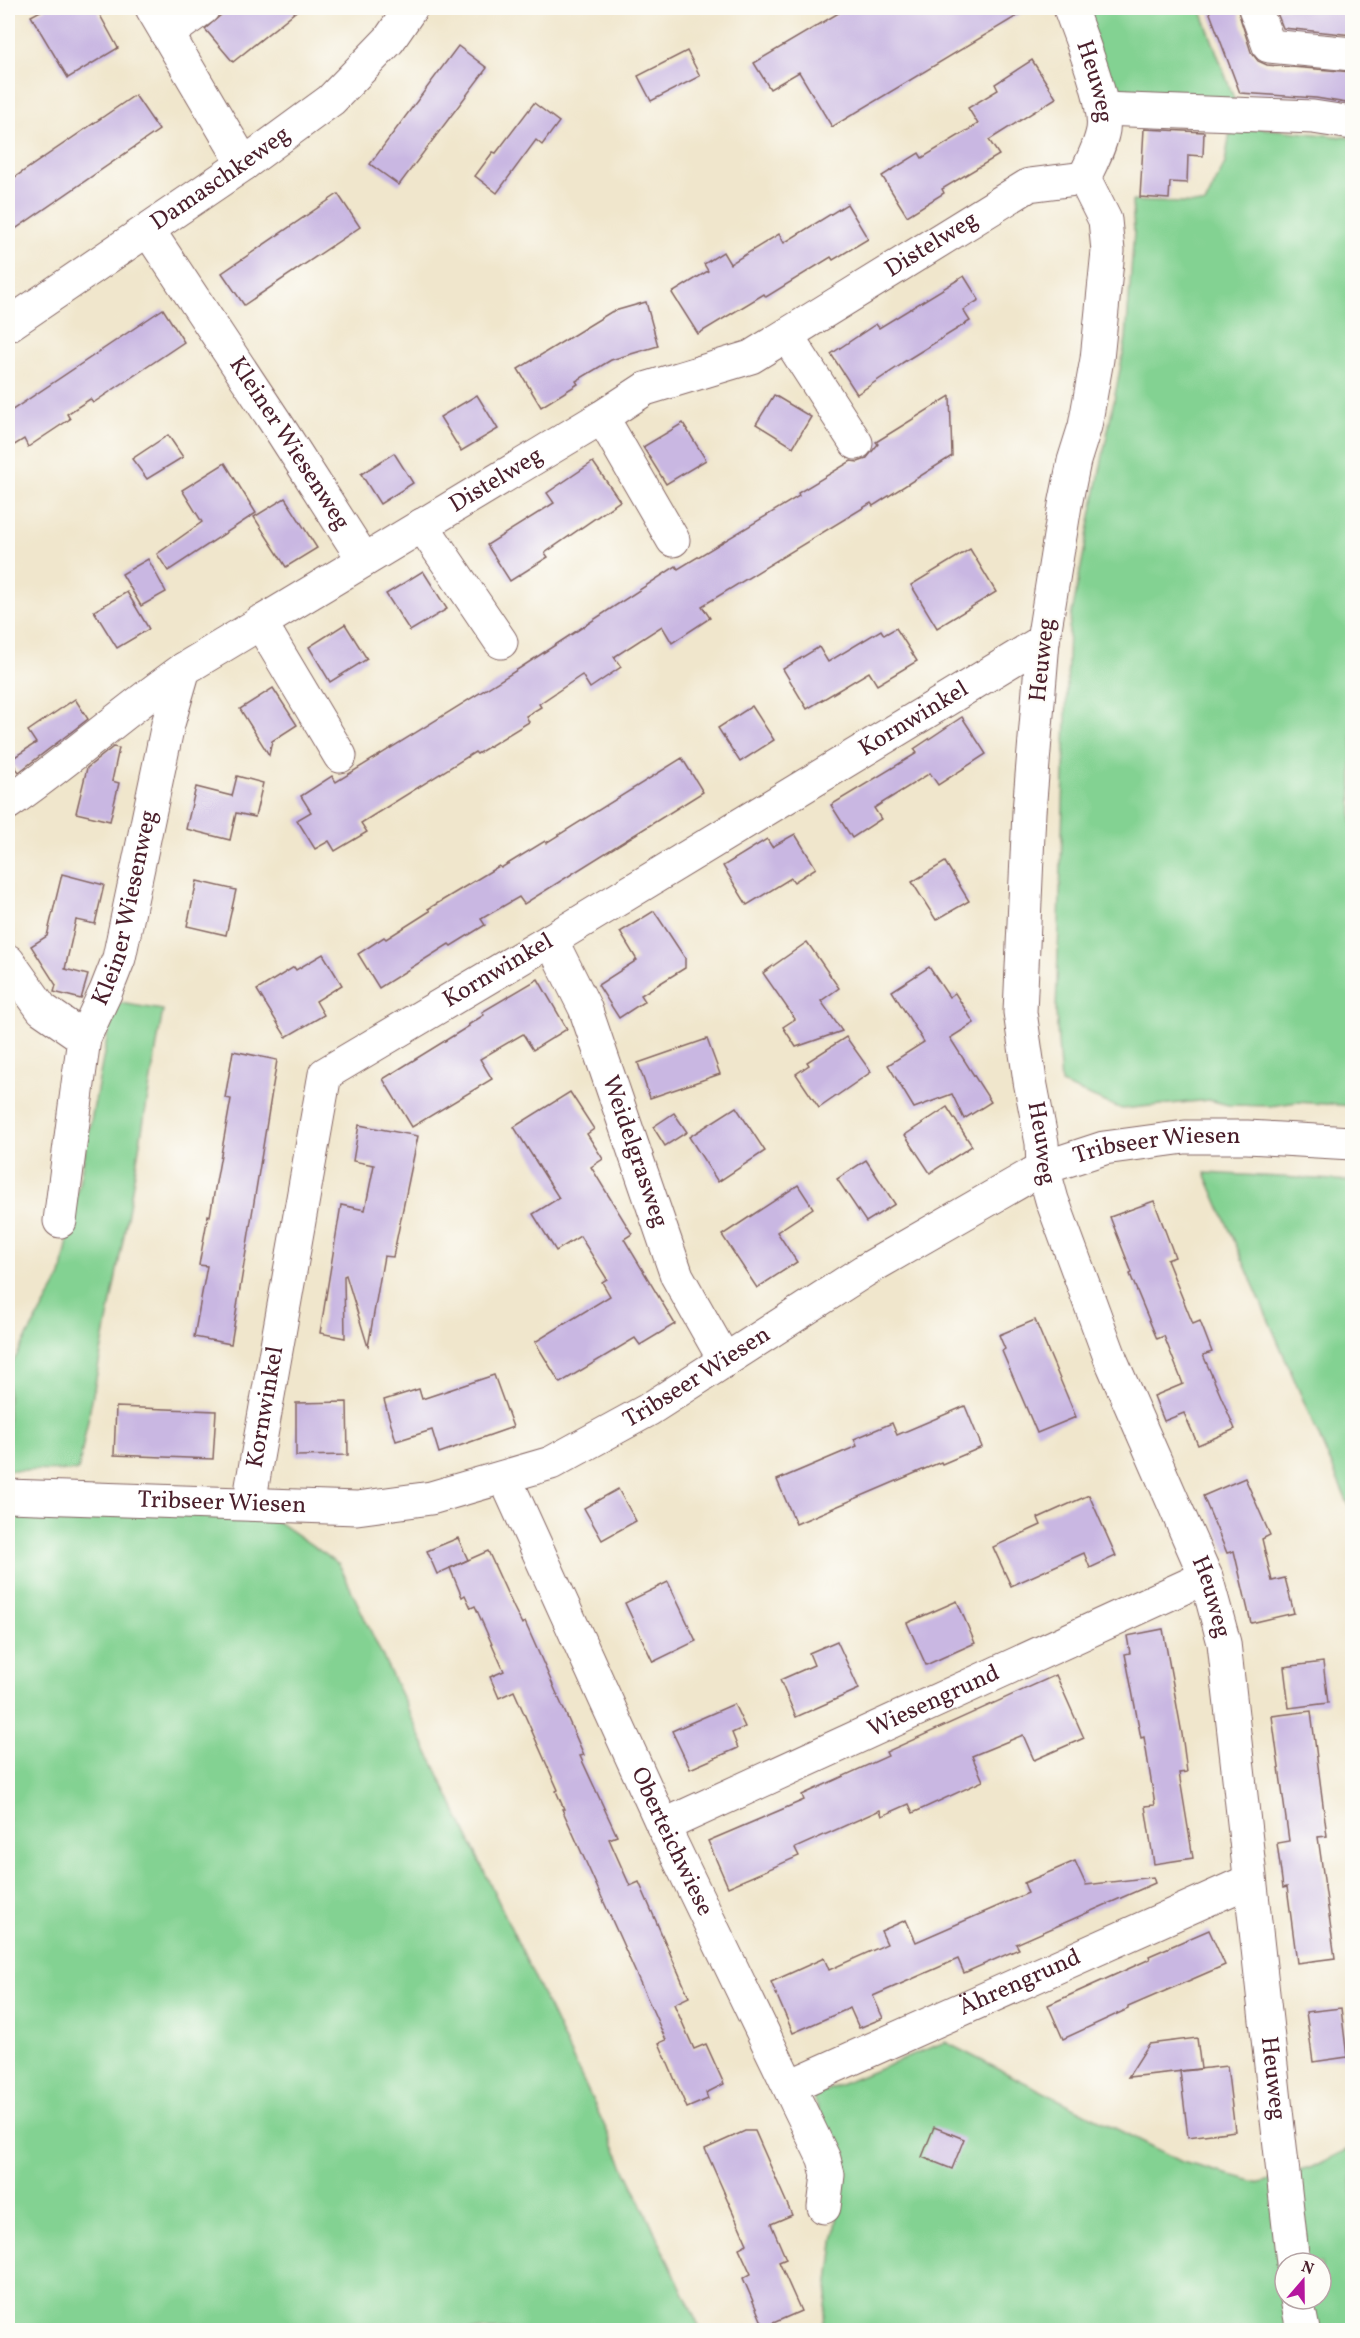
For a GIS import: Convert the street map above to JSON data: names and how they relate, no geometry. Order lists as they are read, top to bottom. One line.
{"streets":{"street":["Heuweg","Damaschkeweg","Distelweg","Kleiner Wiesenweg","Kornwinkel","Tribseer Wiesen","Weidelgrasweg","Wiesengrund","Oberteichwiese","Ährengrund"]},"crossings":[["Heuweg","Distelweg"],["Heuweg","Kornwinkel"],["Heuweg","Tribseer Wiesen"],["Heuweg","Wiesengrund"],["Heuweg","Ährengrund"],["Damaschkeweg","Kleiner Wiesenweg"],["Distelweg","Kleiner Wiesenweg"],["Kornwinkel","Tribseer Wiesen"],["Kornwinkel","Weidelgrasweg"],["Tribseer Wiesen","Weidelgrasweg"],["Tribseer Wiesen","Oberteichwiese"],["Wiesengrund","Oberteichwiese"],["Oberteichwiese","Ährengrund"]],"north":"top"}
